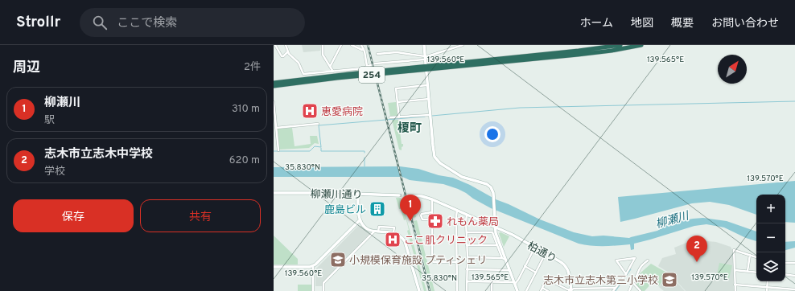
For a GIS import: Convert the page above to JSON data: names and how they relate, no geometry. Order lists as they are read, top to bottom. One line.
{"streets":{"highway":["254"],"street":["柳瀬川通り","柏通り"]},"districts":["榎町"],"water":["柳瀬川"],"places":{"hospital":["恵愛病院","ここ肌クリニック"],"building":["鹿島ビル"],"pharmacy":["れもん薬局"],"school or university":["小規模保育施設 プティシェリ","志木市立志木第三小学校"]},"north":"top right","page":{"header":"Strollr","search":"ここで検索","nav":["ホーム","地図","概要","お問い合わせ"],"heading":["周辺","2件"],"list":[{"mark":"1","name":"柳瀬川","note":"駅","value":"310 m"},{"mark":"2","name":"志木市立志木中学校","note":"学校","value":"620 m"}],"buttons":["保存","共有"],"map_buttons":["+","−"],"pins":["1","2"]},"coordinates":["139.560°E","139.565°E","35.830°N","139.570°E"]}
